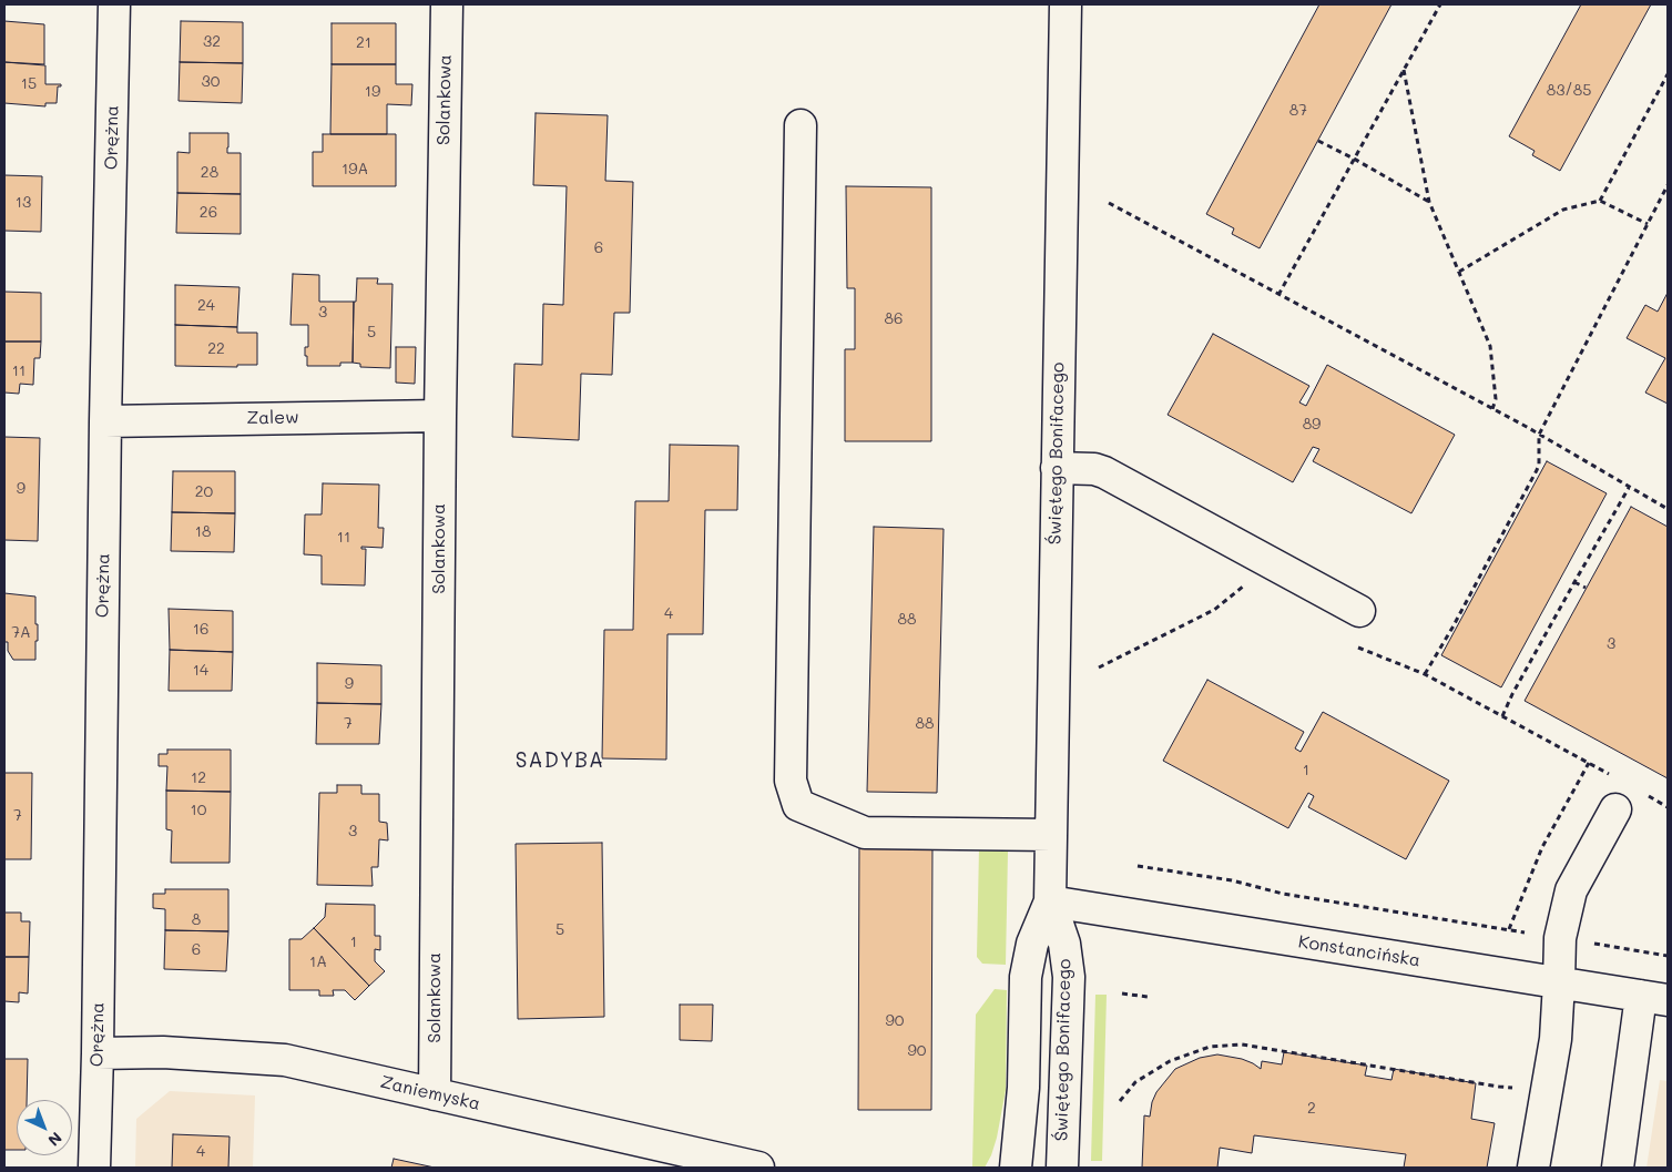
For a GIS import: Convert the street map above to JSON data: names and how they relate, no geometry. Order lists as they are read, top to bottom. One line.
{"streets":{"street":["Solankowa","Orężna","Zalew","Świętego Bonifacego","Konstancińska","Zaniemyska"]},"crossings":[["Solankowa","Zalew"],["Solankowa","Zaniemyska"],["Orężna","Zalew"],["Orężna","Zaniemyska"],["Świętego Bonifacego","Konstancińska"]],"districts":["SADYBA"],"house_numbers":["32","21","30","15","83/85","19","87","19A","28","13","26","6","24","3","86","5","22","11","89","9","20","18","11","4","88","16","7A","3","14","9","7","88","1","12","10","7","3","8","5","1","6","1A","90","90","2","4"],"north":"bottom right"}
